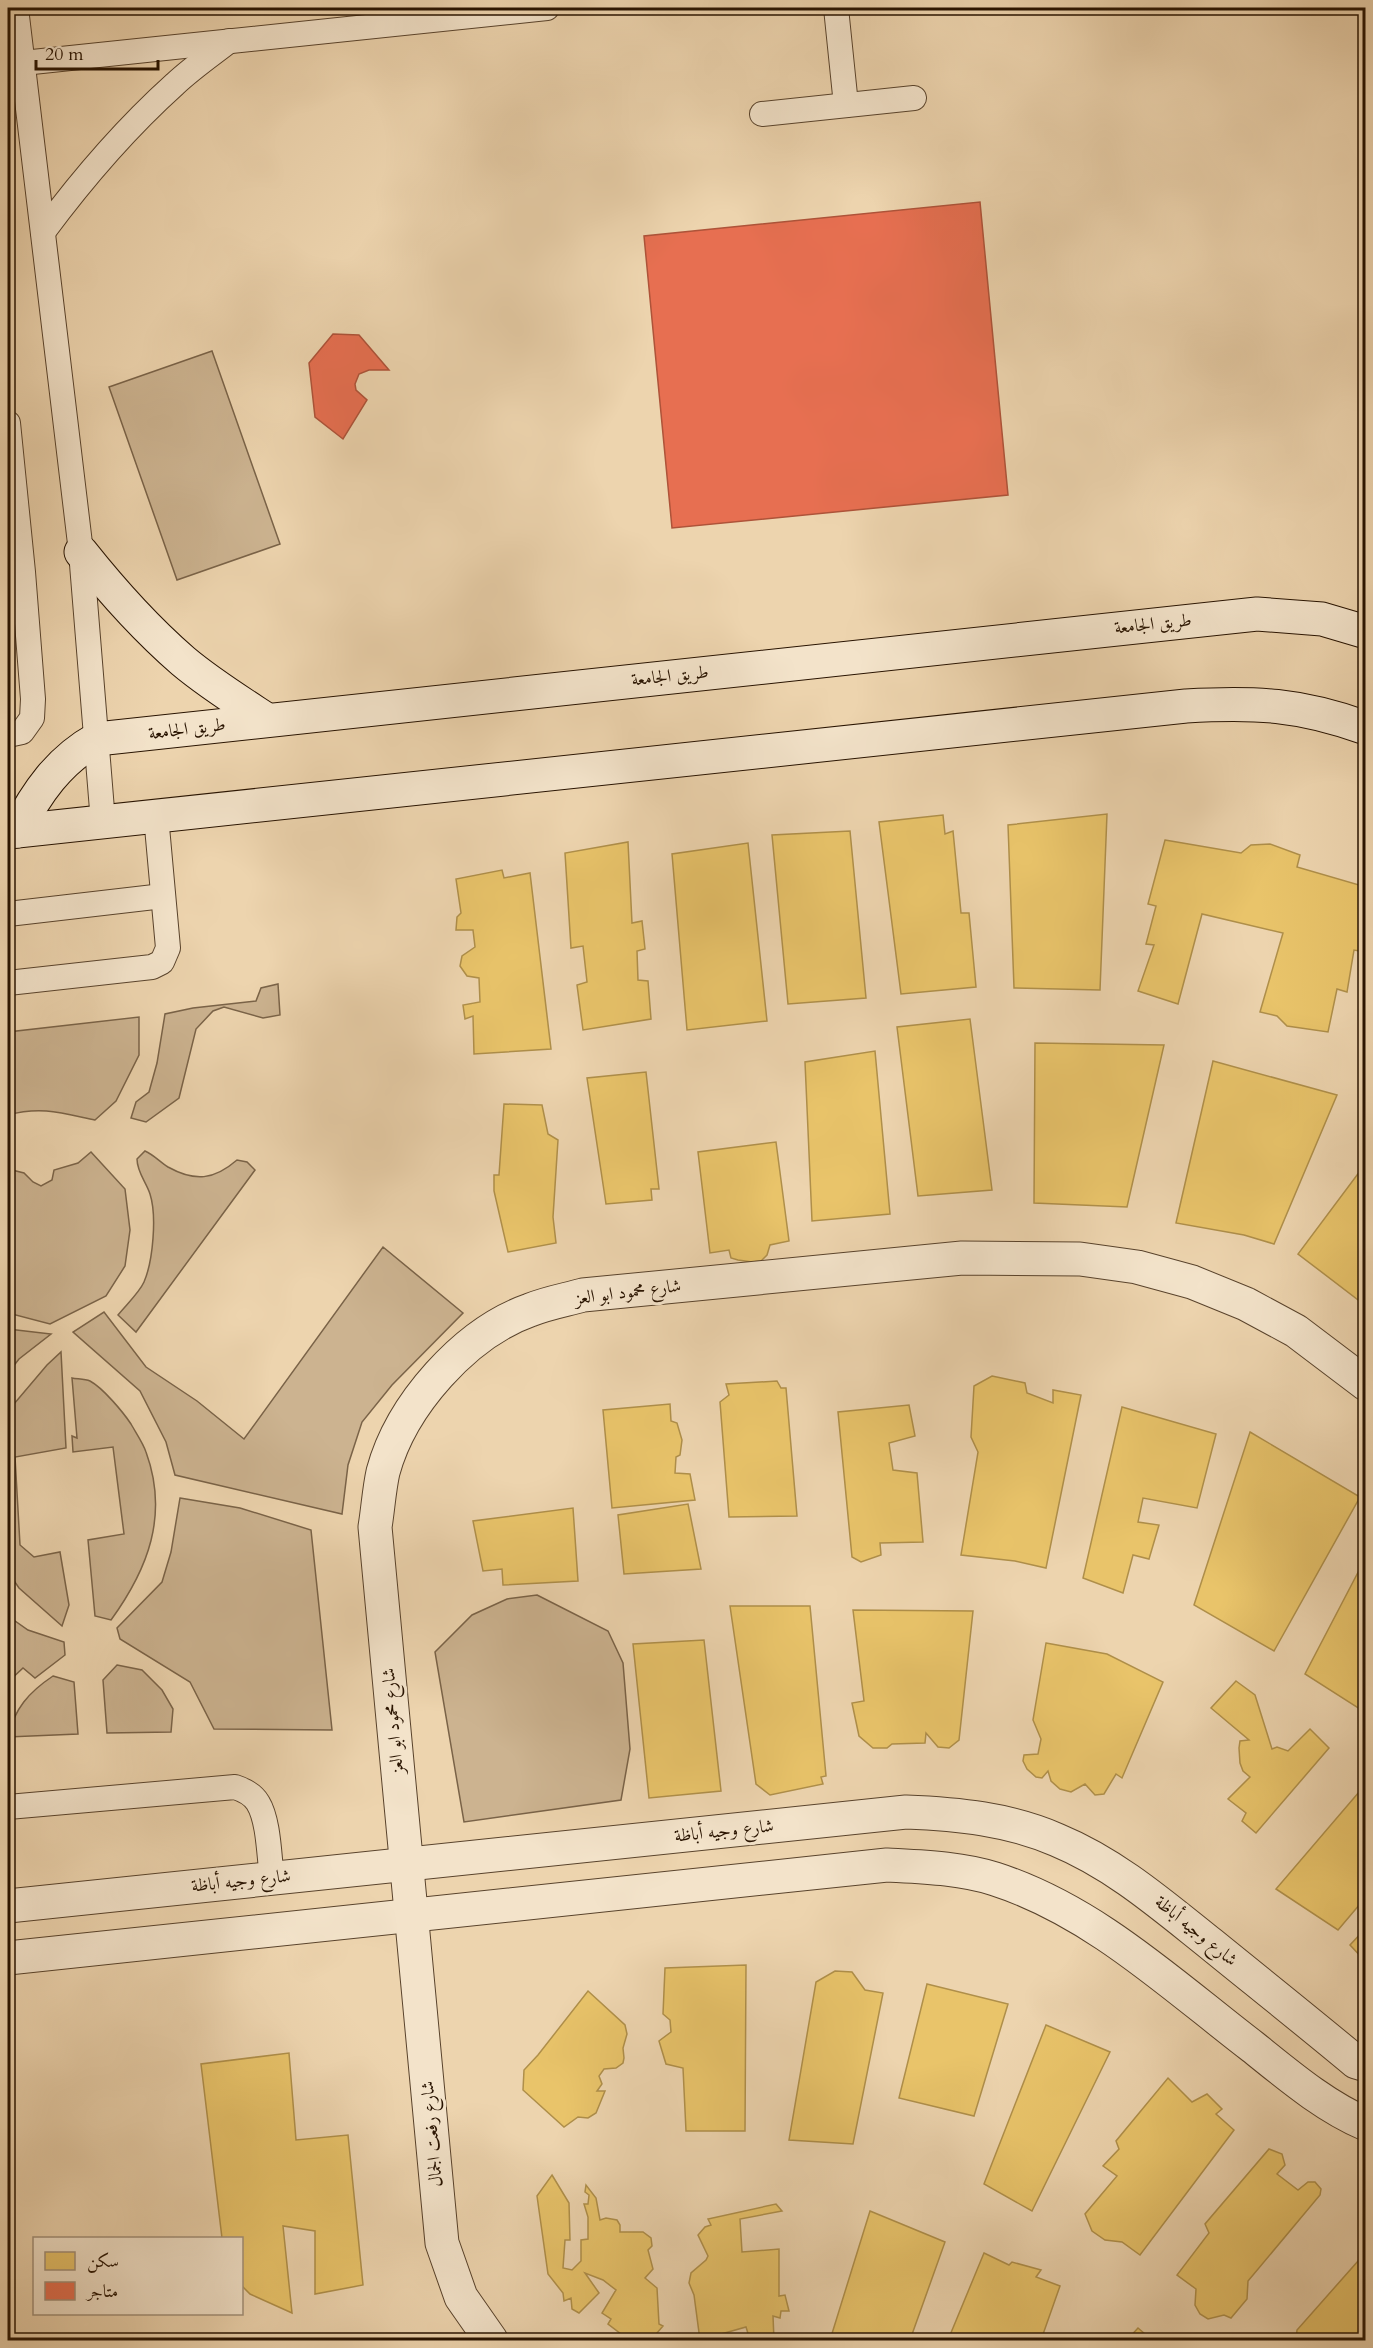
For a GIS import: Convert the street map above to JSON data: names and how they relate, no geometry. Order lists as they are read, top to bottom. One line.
{"streets":{"street":["طريق الجامعة","شارع محمود ابو العز","شارع وجيه أباظة","شارع رفعت الجمال"]},"crossings":[["شارع محمود ابو العز","شارع وجيه أباظة"],["شارع محمود ابو العز","شارع رفعت الجمال"]],"legend":["سكن","متاجر"],"scale_bar":"20 m"}
